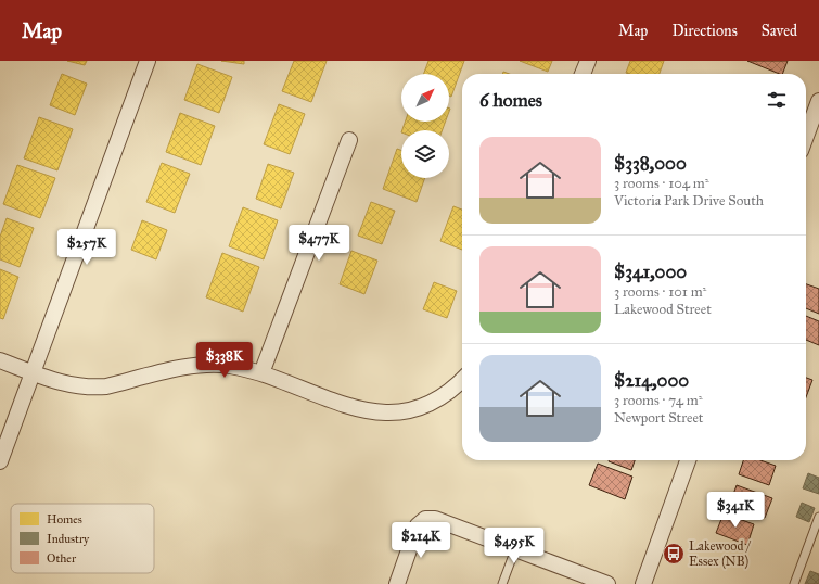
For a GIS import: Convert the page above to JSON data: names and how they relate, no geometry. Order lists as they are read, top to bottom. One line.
{"places":{"bus stop":["Lakewood / Essex (NB)"]},"legend":["Homes","Industry","Other"],"north":"top right","page":{"header":"Map","nav":["Map","Directions","Saved"],"heading":"6 homes","list":[{"name":"$338,000","note":"3 rooms · 104 m² · Victoria Park Drive South"},{"name":"$341,000","note":"3 rooms · 101 m² · Lakewood Street"},{"name":"$214,000","note":"3 rooms · 74 m² · Newport Street"}],"price":["$477K","$257K","$338K","$341K","$214K","$495K"]}}
